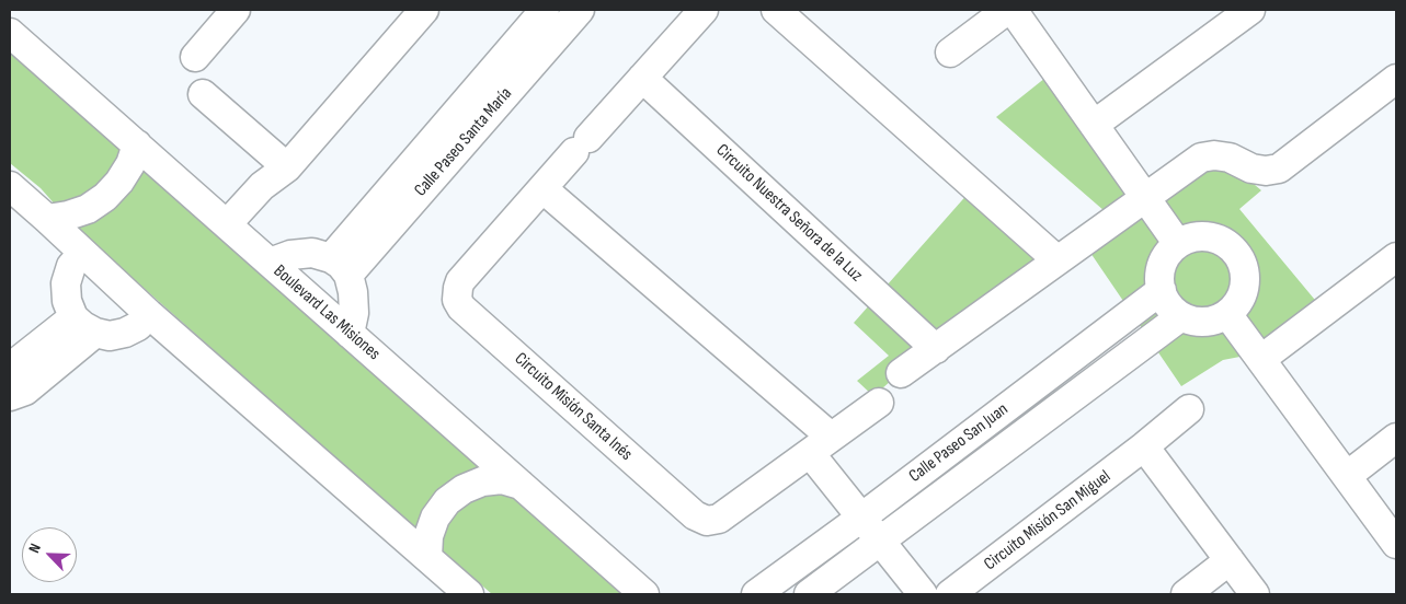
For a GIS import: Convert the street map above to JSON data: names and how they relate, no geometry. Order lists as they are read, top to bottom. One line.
{"streets":{"street":["Calle Paseo Santa María","Circuito Nuestra Señora de la Luz","Boulevard Las Misiones","Circuito Misión Santa Inés","Calle Paseo San Juan","Circuito Misión San Miguel"]},"crossings":[["Circuito Nuestra Señora de la Luz","Circuito Misión Santa Inés"]],"north":"top left"}
